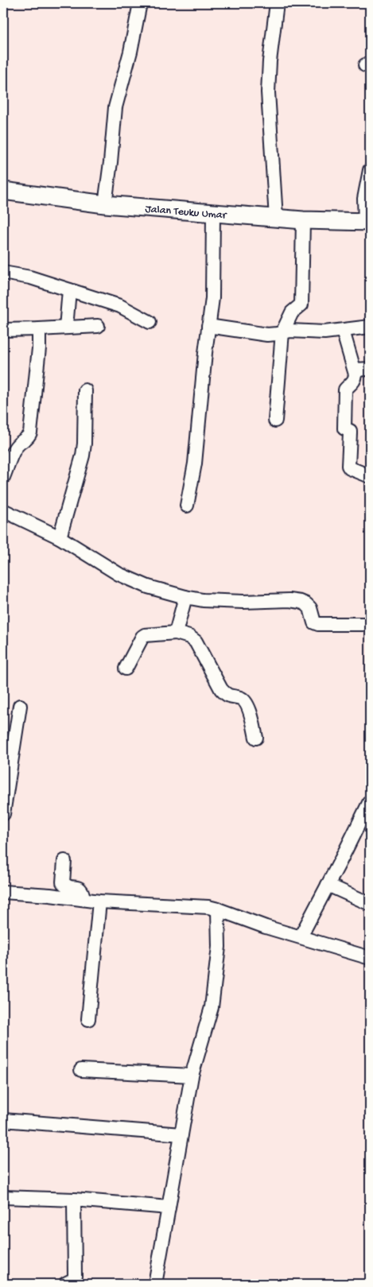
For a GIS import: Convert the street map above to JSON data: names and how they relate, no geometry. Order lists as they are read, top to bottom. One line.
{"streets":{"main road":["Jalan Teuku Umar"]}}
